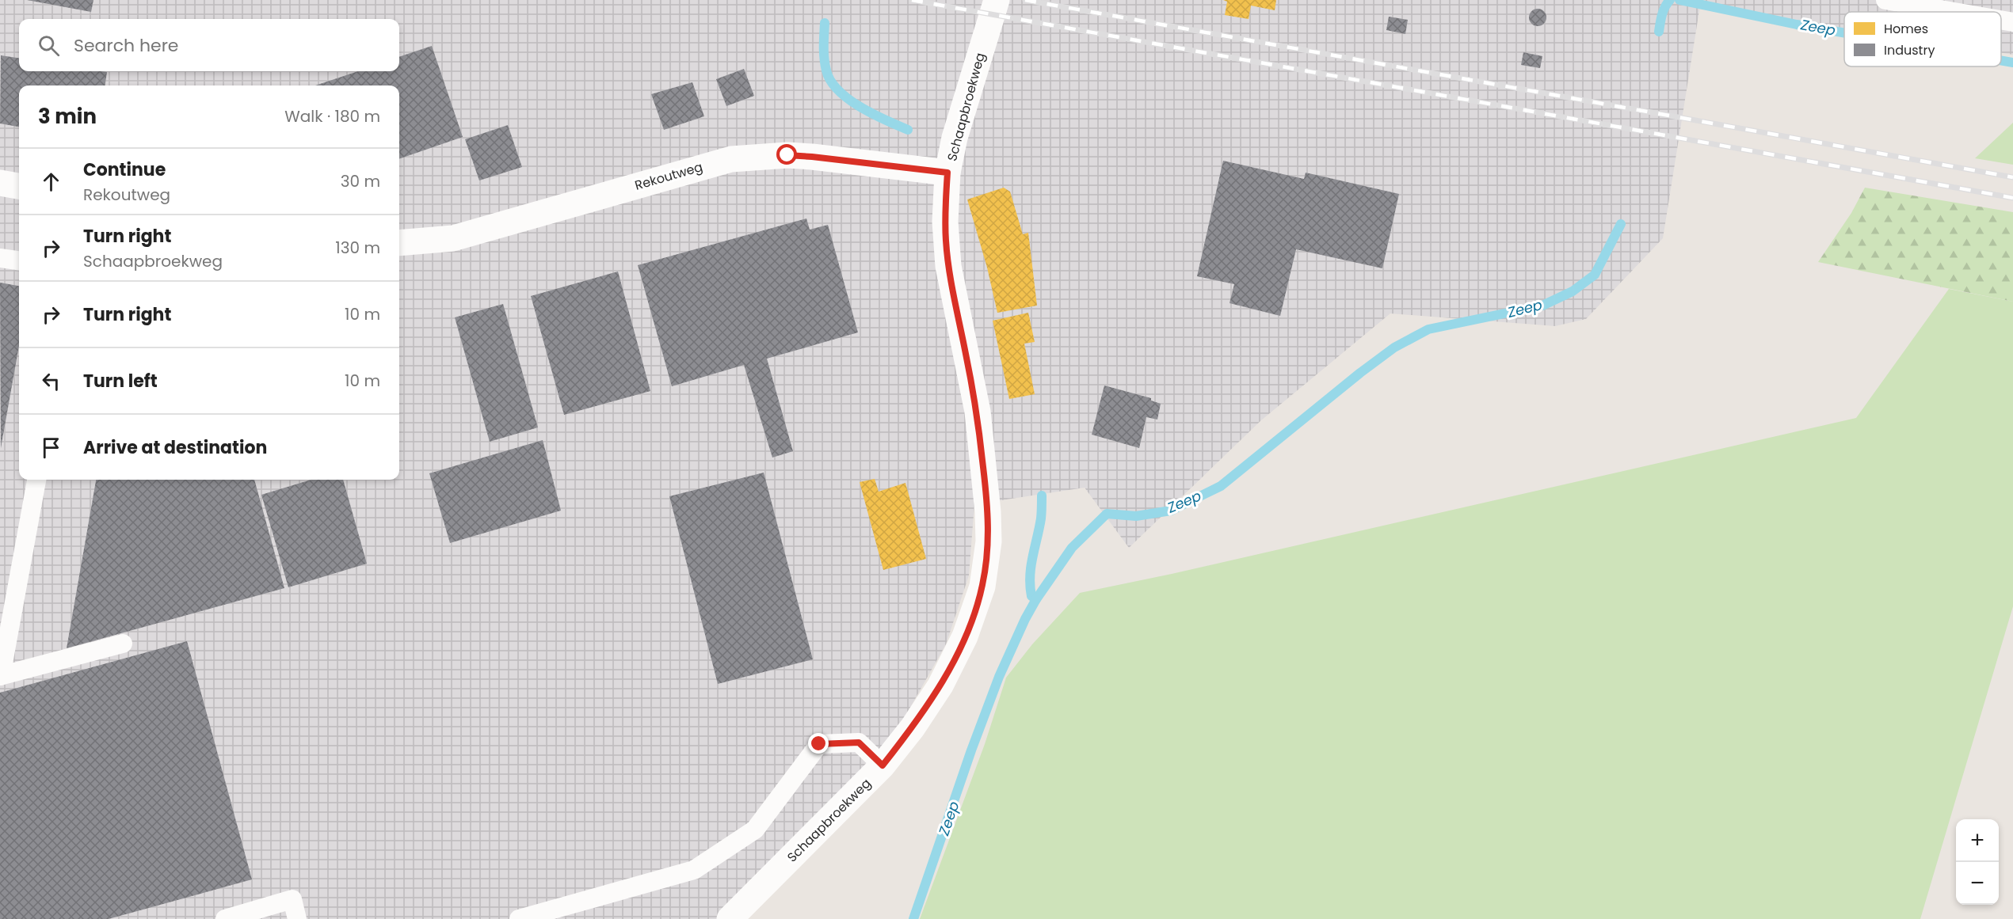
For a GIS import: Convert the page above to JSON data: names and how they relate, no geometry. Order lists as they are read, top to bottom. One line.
{"streets":{"street":["Schaapbroekweg","Rekoutweg"]},"crossings":[["Schaapbroekweg","Rekoutweg"]],"water":["Zeep"],"legend":["Homes","Industry"],"page":{"search":"Search here","heading":["3 min","Walk · 180 m"],"list":[["Continue","Rekoutweg","30 m"],["Turn right","Schaapbroekweg","130 m"],["Turn right","10 m"],["Turn left","10 m"],"Arrive at destination"],"map_buttons":["+","−"]}}
